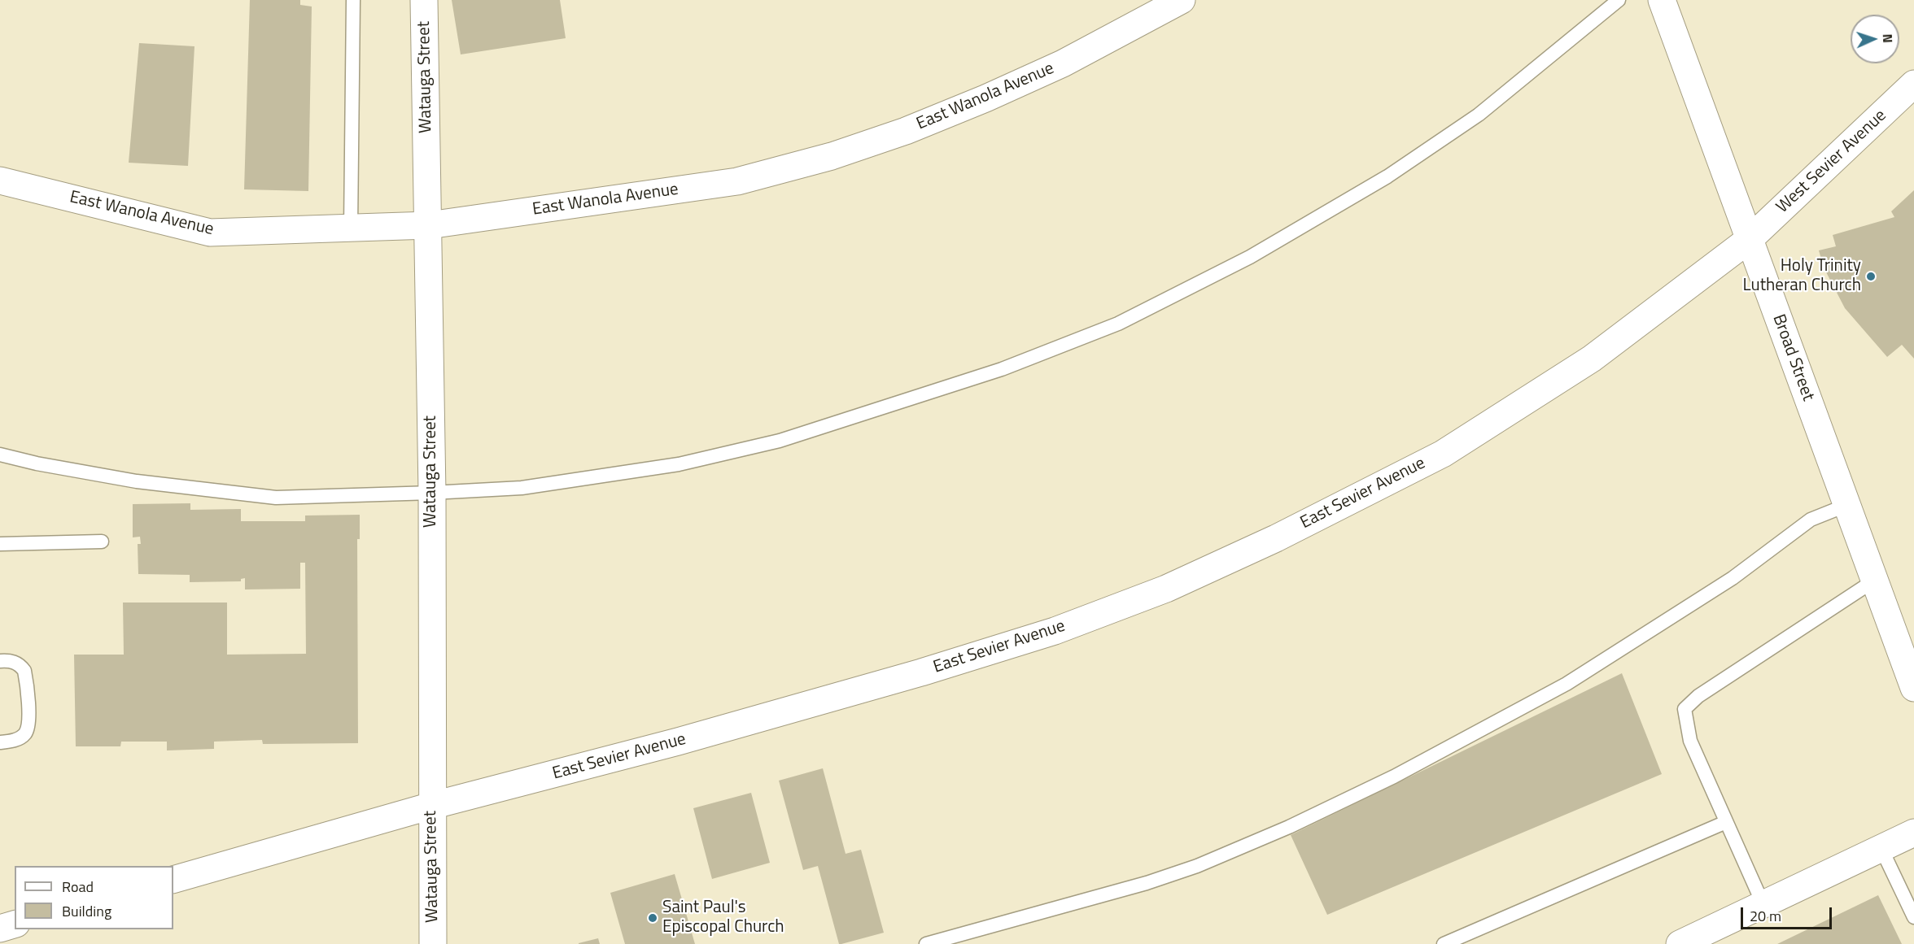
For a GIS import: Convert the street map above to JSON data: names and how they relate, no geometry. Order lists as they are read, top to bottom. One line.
{"streets":{"street":["Watauga Street","East Wanola Avenue","West Sevier Avenue","Broad Street","East Sevier Avenue"]},"crossings":[["Watauga Street","East Wanola Avenue"],["Watauga Street","East Sevier Avenue"],["West Sevier Avenue","Broad Street"],["West Sevier Avenue","East Sevier Avenue"],["Broad Street","East Sevier Avenue"]],"places":["Holy Trinity Lutheran Church","Saint Paul's Episcopal Church"],"legend":["Road","Building"],"scale_bar":"20 m","north":"right"}
